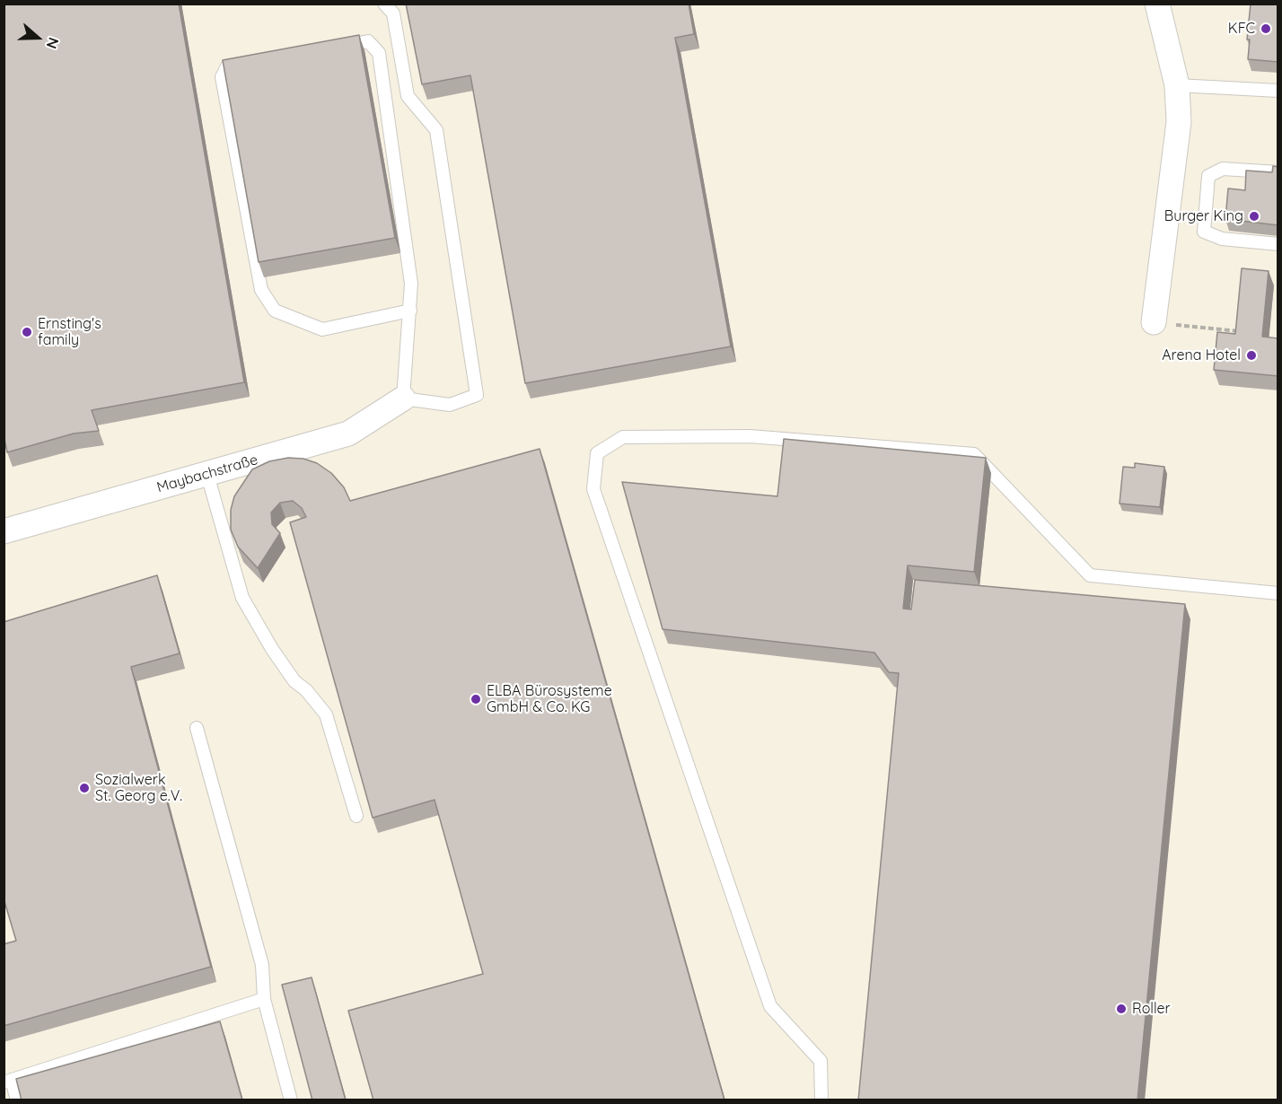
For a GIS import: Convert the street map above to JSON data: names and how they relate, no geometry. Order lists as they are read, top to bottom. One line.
{"streets":{"street":["Maybachstraße"]},"places":["KFC","Burger King","Ernsting's family","Arena Hotel","ELBA Bürosysteme GmbH & Co. KG","Sozialwerk St. Georg e.V.","Roller"],"north":"right"}
